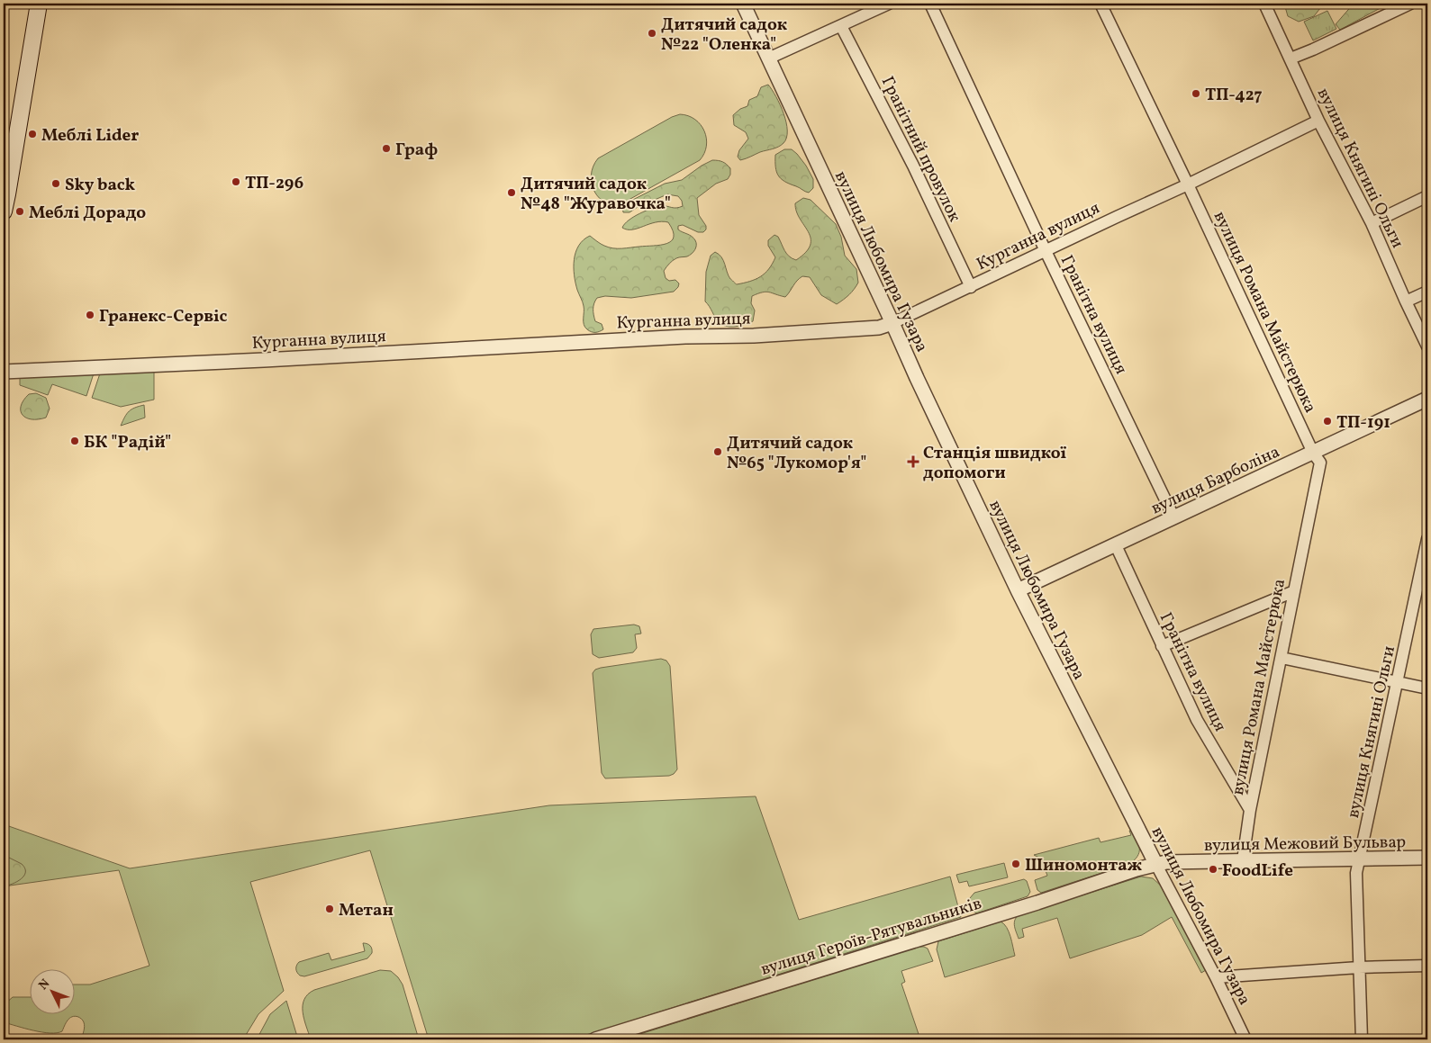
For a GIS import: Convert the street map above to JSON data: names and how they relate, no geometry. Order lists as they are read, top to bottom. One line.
{"streets":{"street":["Гранітний провулок","вулиця Княгині Ольги","Курганна вулиця","вулиця Любомира Гузара","вулиця Романа Майстерюка","Гранітна вулиця","вулиця Барболіна","вулиця Межовий Бульвар","вулиця Героїв-Рятувальників"]},"crossings":[["Гранітний провулок","Курганна вулиця"],["вулиця Княгині Ольги","Курганна вулиця"],["вулиця Княгині Ольги","вулиця Межовий Бульвар"],["Курганна вулиця","вулиця Любомира Гузара"],["Курганна вулиця","вулиця Романа Майстерюка"],["Курганна вулиця","Гранітна вулиця"],["вулиця Любомира Гузара","вулиця Барболіна"],["вулиця Любомира Гузара","вулиця Межовий Бульвар"],["вулиця Любомира Гузара","вулиця Героїв-Рятувальників"],["вулиця Романа Майстерюка","Гранітна вулиця"],["вулиця Романа Майстерюка","вулиця Барболіна"],["вулиця Романа Майстерюка","вулиця Межовий Бульвар"],["Гранітна вулиця","вулиця Барболіна"],["вулиця Межовий Бульвар","вулиця Героїв-Рятувальників"]],"places":{"other":["Дитячий садок №22 \"Оленка\"","ТП-427","Меблі Lider","Граф","ТП-296","Sky back","Дитячий садок №48 \"Журавочка\"","Меблі Дорадо","Гранекс-Сервіс","ТП-191","БК \"Радій\"","Дитячий садок №65 \"Лукомор'я\"","Шиномонтаж","FoodLife","Метан"],"health":["Станція швидкої допомоги"]},"north":"top left"}
